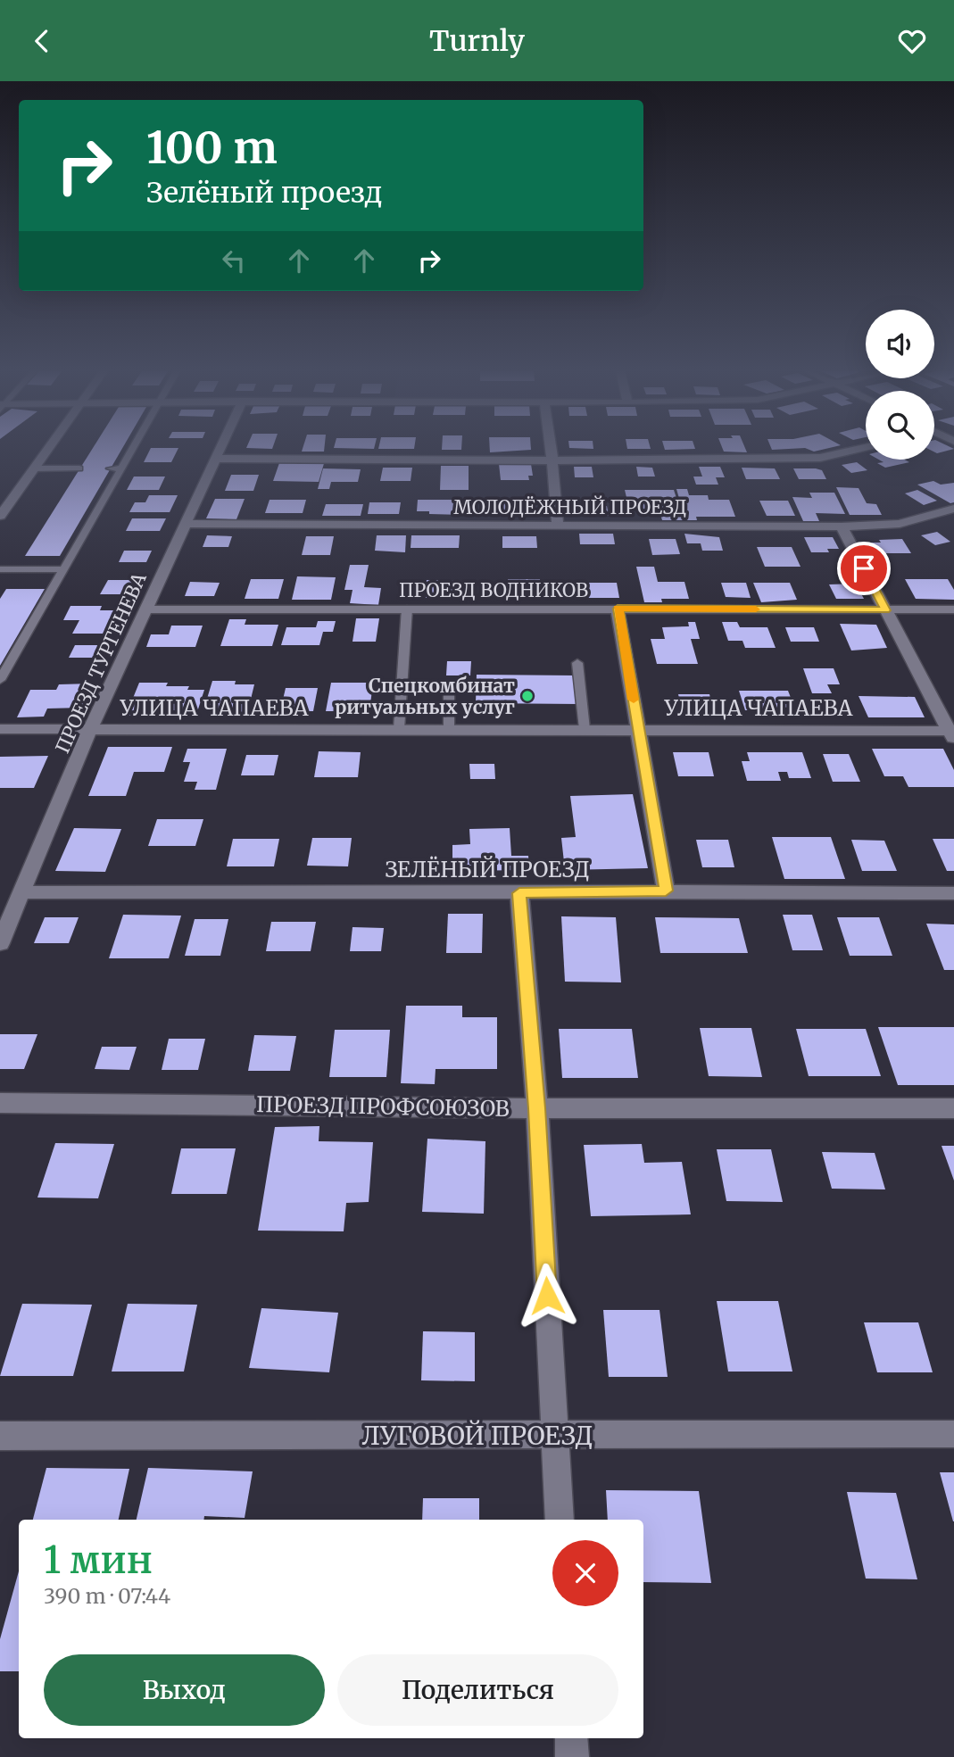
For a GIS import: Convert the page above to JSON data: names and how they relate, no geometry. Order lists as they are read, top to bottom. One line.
{"streets":{"street":["МОЛОДЁЖНЫЙ ПРОЕЗД","ПРОЕЗД ВОДНИКОВ","ПРОЕЗД ТУРГЕНЕВА","УЛИЦА ЧАПАЕВА","ЗЕЛЁНЫЙ ПРОЕЗД","ПРОЕЗД ПРОФСОЮЗОВ","ЛУГОВОЙ ПРОЕЗД"]},"crossings":[["МОЛОДЁЖНЫЙ ПРОЕЗД","ПРОЕЗД ТУРГЕНЕВА"],["ПРОЕЗД ВОДНИКОВ","ПРОЕЗД ТУРГЕНЕВА"],["ПРОЕЗД ТУРГЕНЕВА","УЛИЦА ЧАПАЕВА"],["ПРОЕЗД ТУРГЕНЕВА","ЗЕЛЁНЫЙ ПРОЕЗД"]],"places":["Спецкомбинат ритуальных услуг"],"page":{"header":"Turnly","turn":["100 m","Зелёный проезд"],"heading":["1 мин","390 m · 07:44"],"buttons":["Выход","Поделиться"]}}
